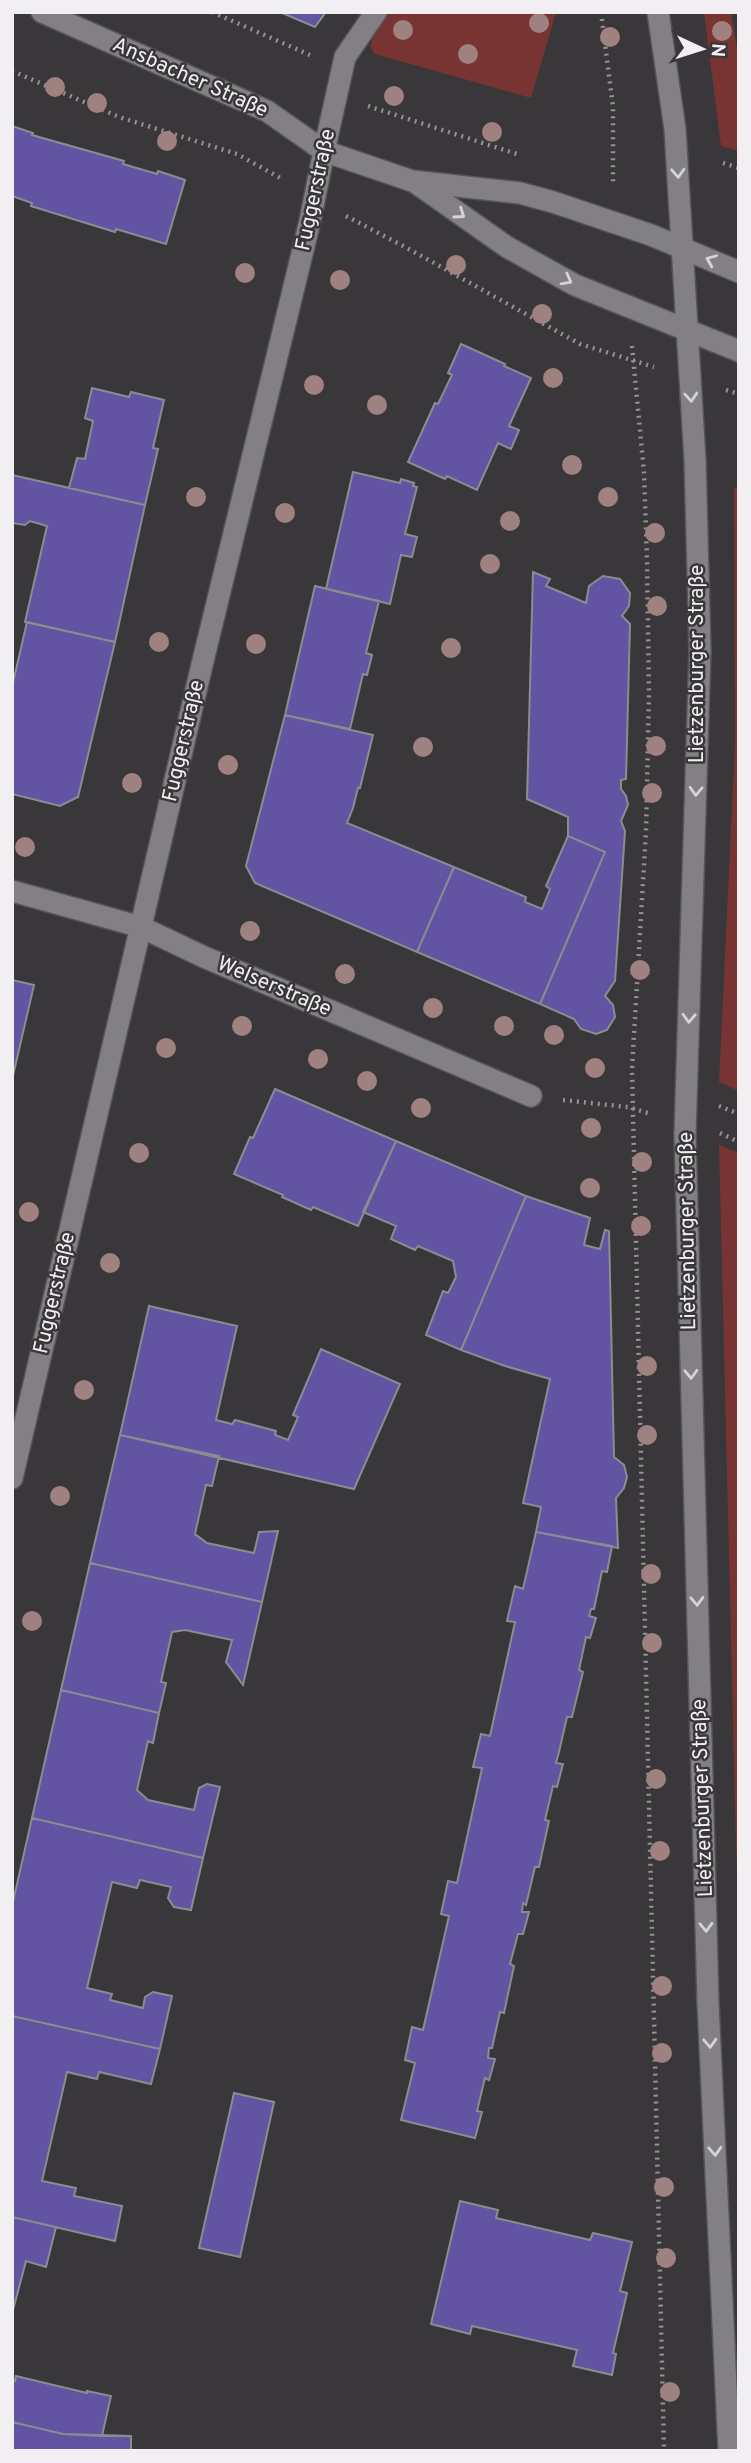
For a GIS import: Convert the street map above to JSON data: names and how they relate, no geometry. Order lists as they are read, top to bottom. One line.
{"streets":{"street":["Ansbacher Straße","Fuggerstraße","Lietzenburger Straße","Welserstraße"]},"crossings":[["Ansbacher Straße","Fuggerstraße"],["Ansbacher Straße","Lietzenburger Straße"],["Fuggerstraße","Welserstraße"]],"one_way":["Lietzenburger Straße"],"north":"right"}
